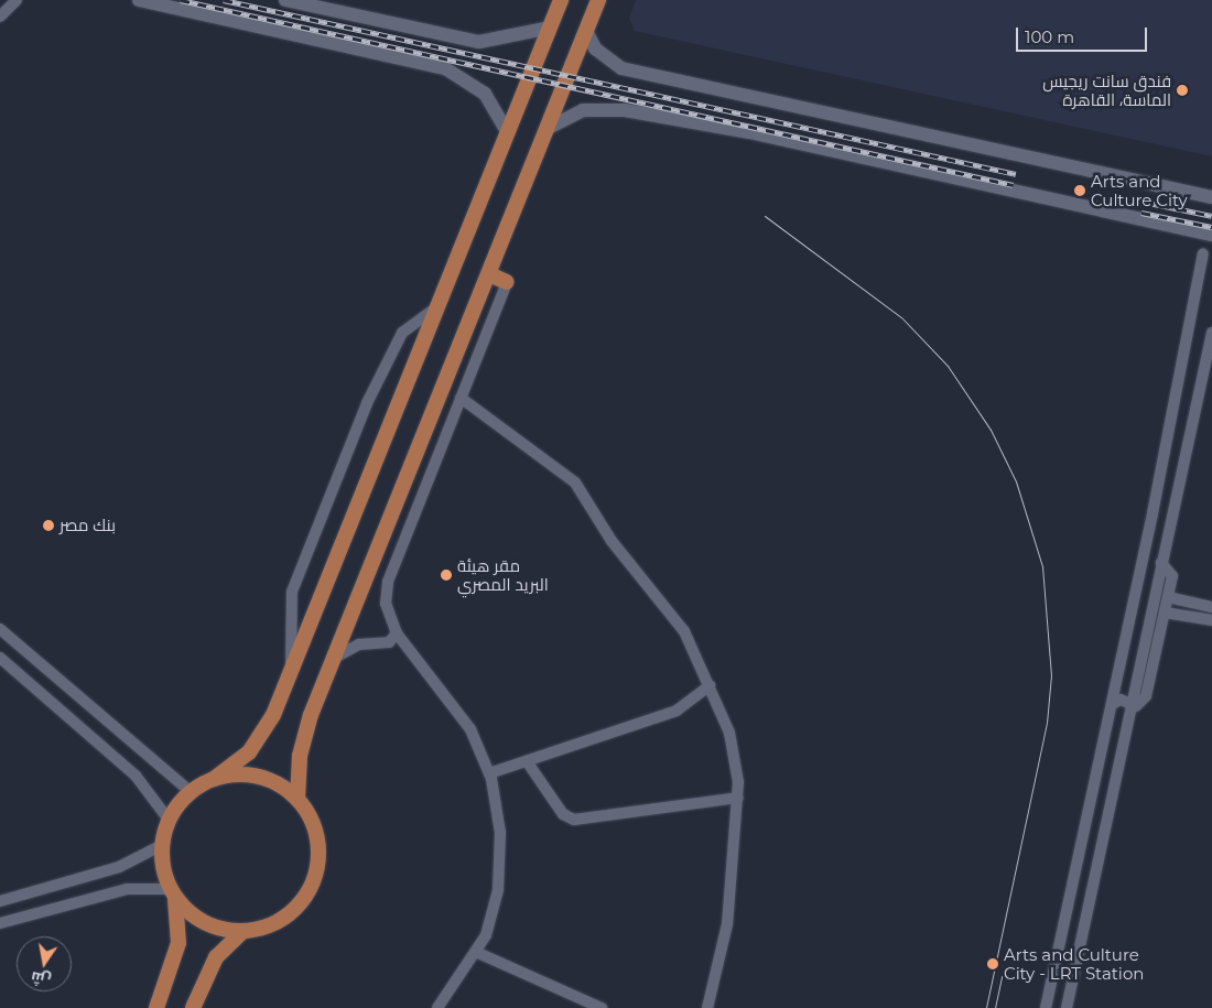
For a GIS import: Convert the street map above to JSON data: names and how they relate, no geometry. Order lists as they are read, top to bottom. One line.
{"places":["فندق سانت ريجيس الماسة، القاهرة","Arts and Culture City","بنك مصر","مقر هيئة البريد المصري","Arts and Culture City - LRT Station"],"scale_bar":"100 m","north":"bottom"}
